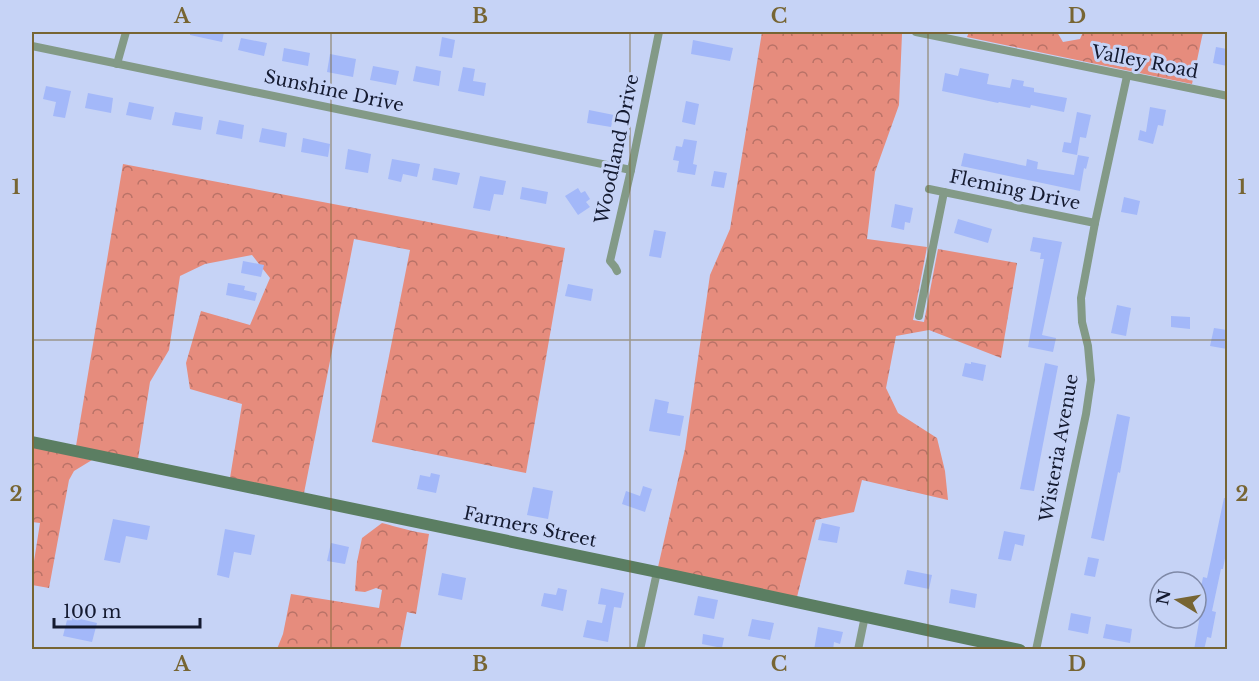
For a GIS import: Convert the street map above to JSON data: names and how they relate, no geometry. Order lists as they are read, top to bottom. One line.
{"streets":{"street":["Valley Road","Sunshine Drive","Woodland Drive","Fleming Drive","Wisteria Avenue","Farmers Street"]},"crossings":[["Valley Road","Wisteria Avenue"],["Sunshine Drive","Woodland Drive"],["Fleming Drive","Wisteria Avenue"]],"scale_bar":"100 m","north":"left","grid":{"columns":["A","B","C","D"],"rows":["1","2"]}}
